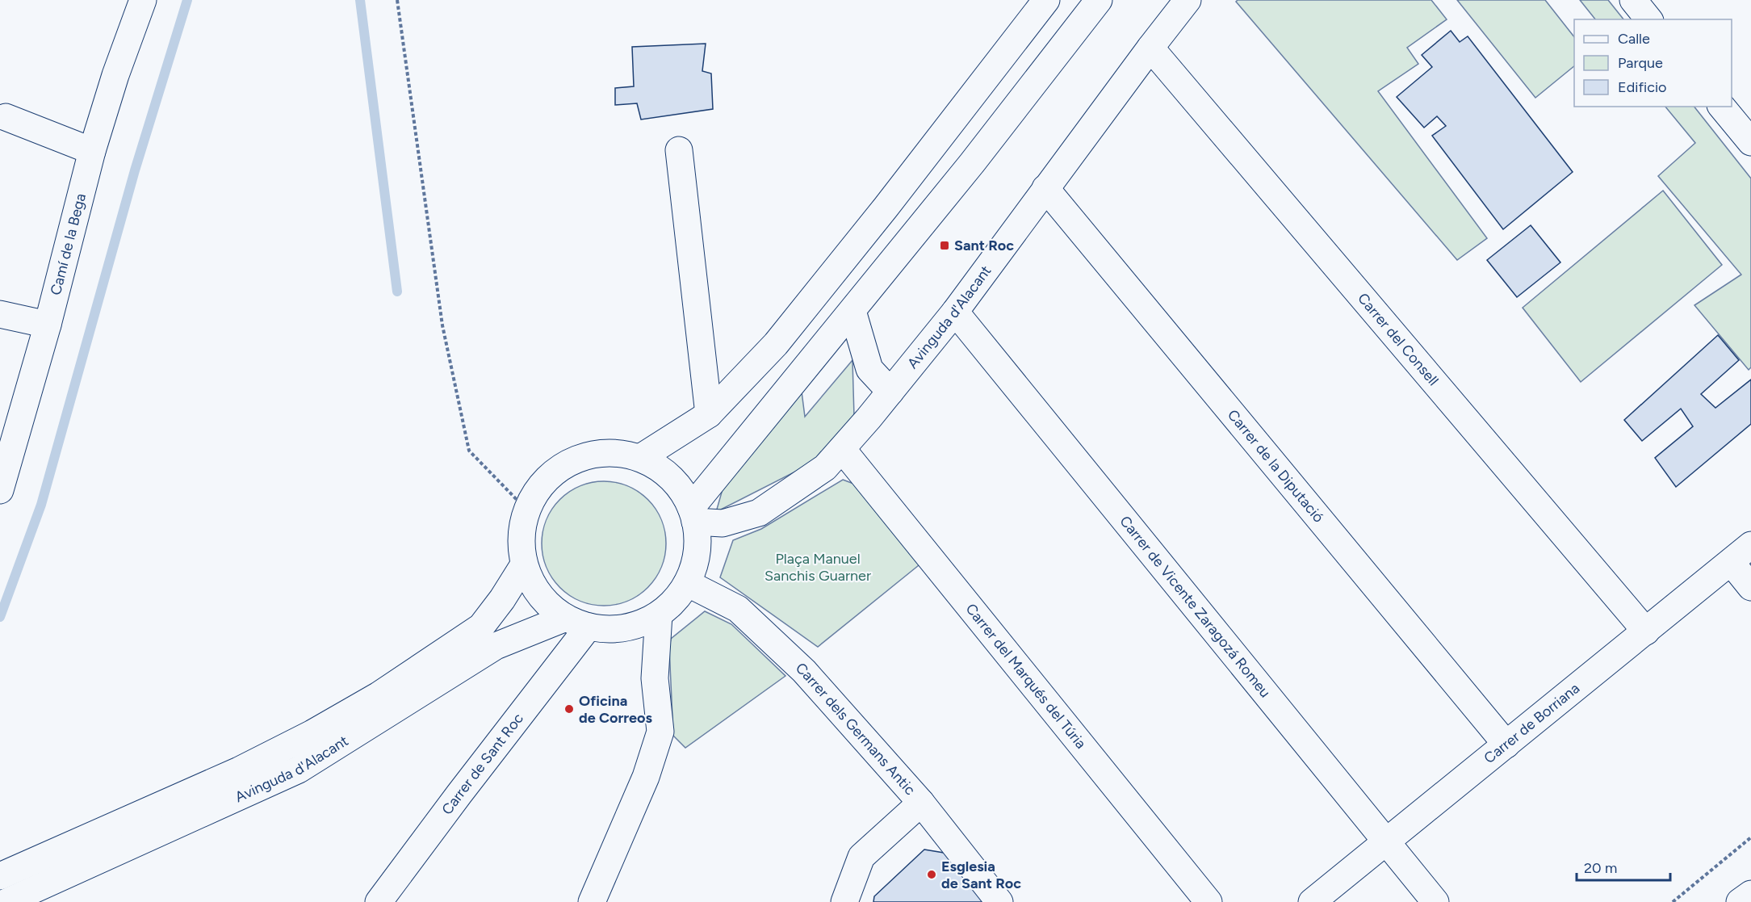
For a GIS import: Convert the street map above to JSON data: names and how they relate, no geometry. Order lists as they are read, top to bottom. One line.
{"streets":{"street":["Camí de la Bega","Avinguda d'Alacant","Carrer del Consell","Carrer de la Diputació","Carrer de Vicente Zaragozá Romeu","Carrer del Marqués del Túria","Carrer de Borriana","Carrer dels Germans Antic","Carrer de Sant Roc"]},"crossings":[["Avinguda d'Alacant","Carrer del Consell"],["Avinguda d'Alacant","Carrer de la Diputació"],["Avinguda d'Alacant","Carrer de Vicente Zaragozá Romeu"],["Avinguda d'Alacant","Carrer del Marqués del Túria"],["Avinguda d'Alacant","Carrer de Sant Roc"],["Carrer del Consell","Carrer de Borriana"],["Carrer de la Diputació","Carrer de Borriana"],["Carrer de Vicente Zaragozá Romeu","Carrer de Borriana"]],"parks":["Plaça Manuel Sanchis Guarner"],"places":{"transit":["Sant Roc"],"other":["Oficina de Correos","Esglesia de Sant Roc"]},"legend":["Calle","Parque","Edificio"],"scale_bar":"20 m"}
